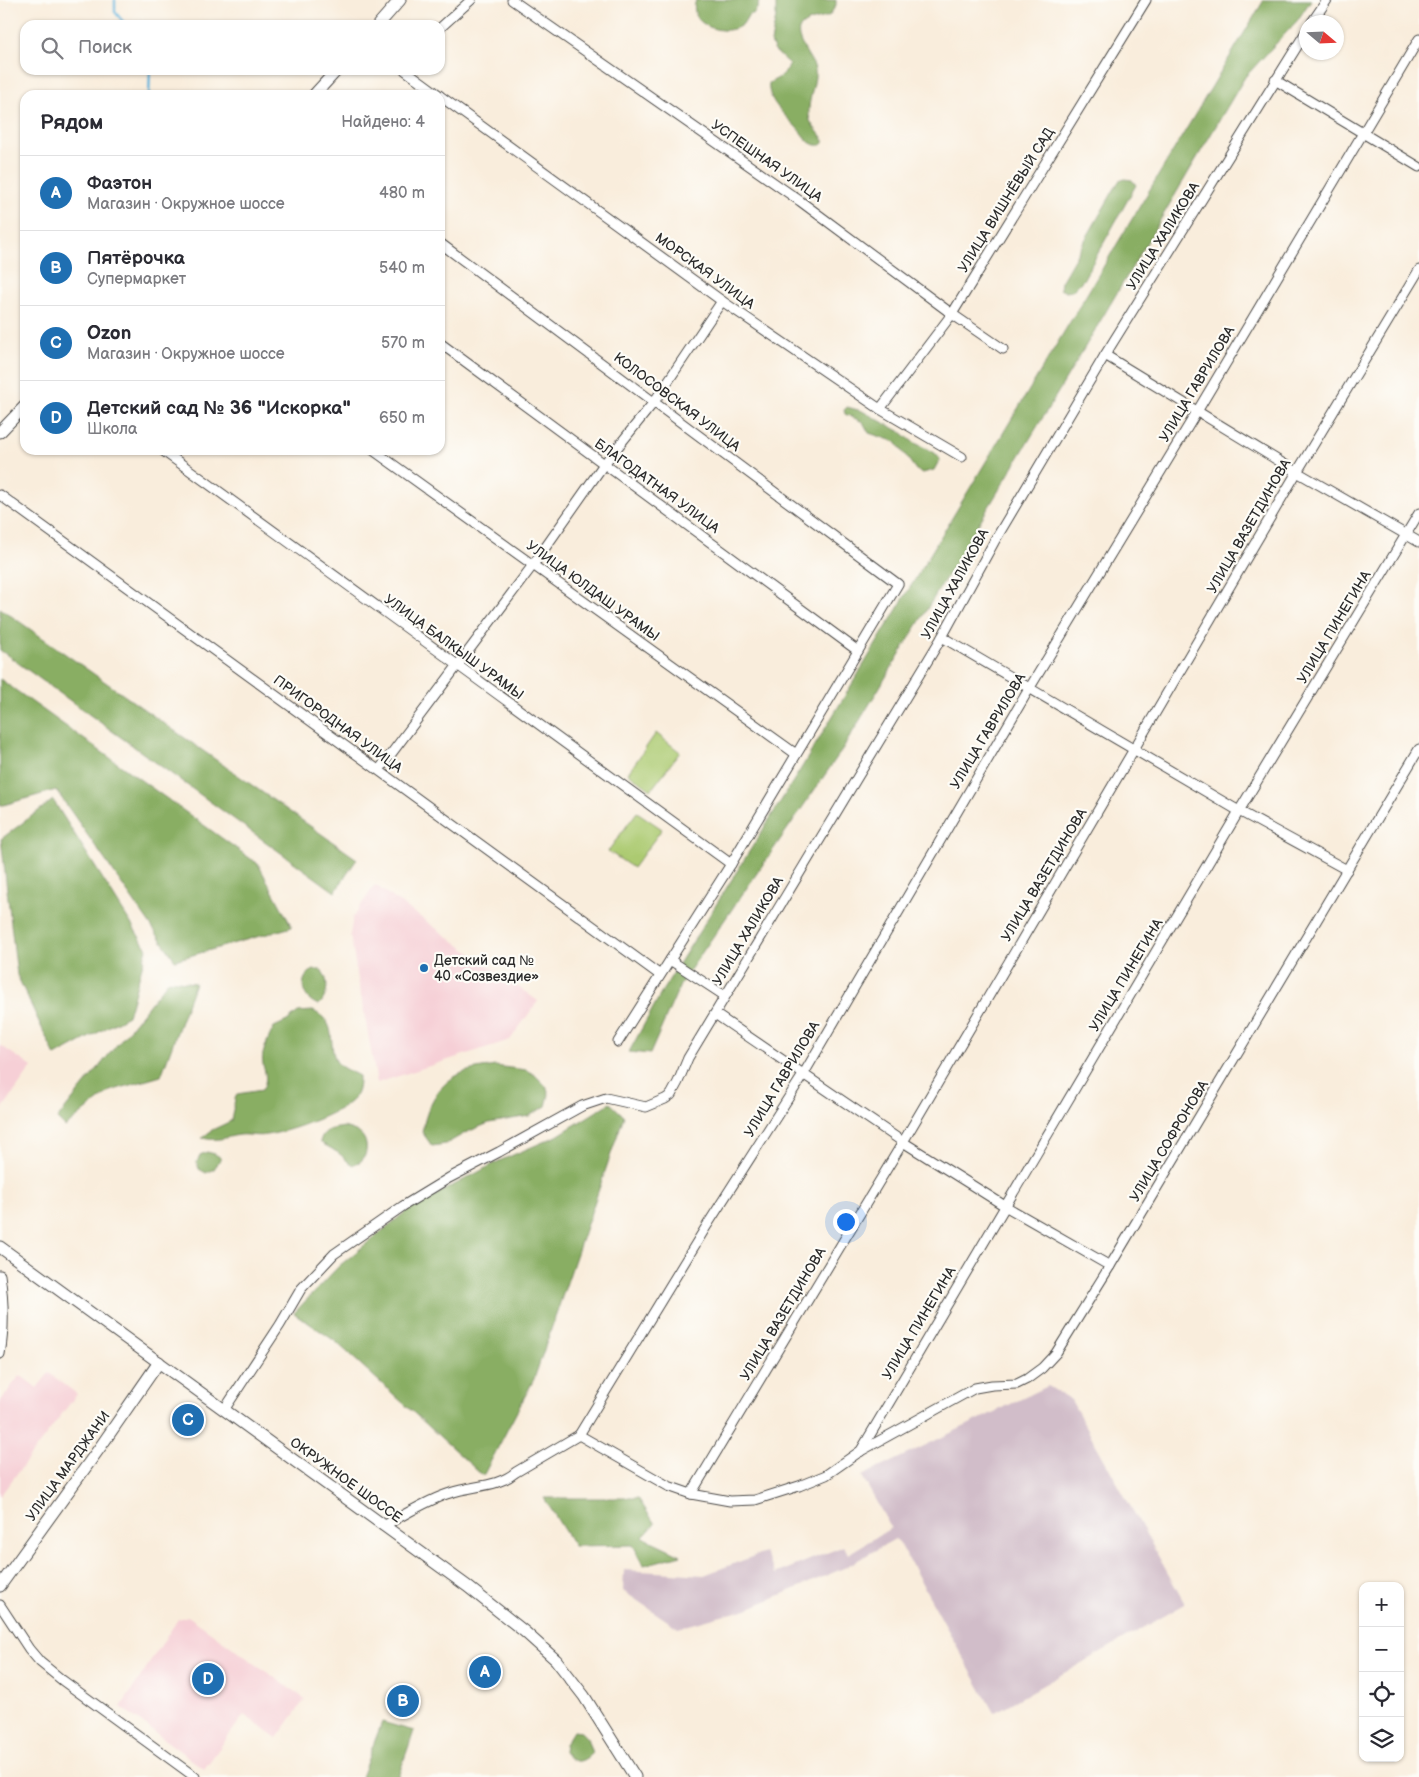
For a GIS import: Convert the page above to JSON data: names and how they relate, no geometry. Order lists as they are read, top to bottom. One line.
{"streets":{"street":["УСПЕШНАЯ УЛИЦА","УЛИЦА ВИШНЁВЫЙ САД","УЛИЦА ХАЛИКОВА","МОРСКАЯ УЛИЦА","УЛИЦА ГАВРИЛОВА","КОЛОСОВСКАЯ УЛИЦА","БЛАГОДАТНАЯ УЛИЦА","УЛИЦА ВАЗЕТДИНОВА","УЛИЦА ЮЛДАШ УРАМЫ","УЛИЦА ПИНЕГИНА","УЛИЦА БАЛКЫШ УРАМЫ","ПРИГОРОДНАЯ УЛИЦА","УЛИЦА СОФРОНОВА","УЛИЦА МАРДЖАНИ","ОКРУЖНОЕ ШОССЕ"]},"crossings":[["УСПЕШНАЯ УЛИЦА","УЛИЦА ВИШНЁВЫЙ САД"],["УЛИЦА ВИШНЁВЫЙ САД","МОРСКАЯ УЛИЦА"],["УЛИЦА ХАЛИКОВА","ОКРУЖНОЕ ШОССЕ"],["УЛИЦА ГАВРИЛОВА","УЛИЦА СОФРОНОВА"],["КОЛОСОВСКАЯ УЛИЦА","БЛАГОДАТНАЯ УЛИЦА"],["УЛИЦА ВАЗЕТДИНОВА","УЛИЦА СОФРОНОВА"],["УЛИЦА ПИНЕГИНА","УЛИЦА СОФРОНОВА"],["УЛИЦА МАРДЖАНИ","ОКРУЖНОЕ ШОССЕ"]],"places":["Детский сад № 40 «Созвездие»"],"north":"right","page":{"search":"Поиск","heading":["Рядом","Найдено: 4"],"list":[{"mark":"A","name":"Фаэтон","note":"Магазин · Окружное шоссе","value":"480 m"},{"mark":"B","name":"Пятёрочка","note":"Супермаркет","value":"540 m"},{"mark":"C","name":"Ozon","note":"Магазин · Окружное шоссе","value":"570 m"},{"mark":"D","name":"Детский сад № 36 \"Искорка\"","note":"Школа","value":"650 m"}],"pins":["C","A","D","B"],"map_buttons":["+","−"]}}
